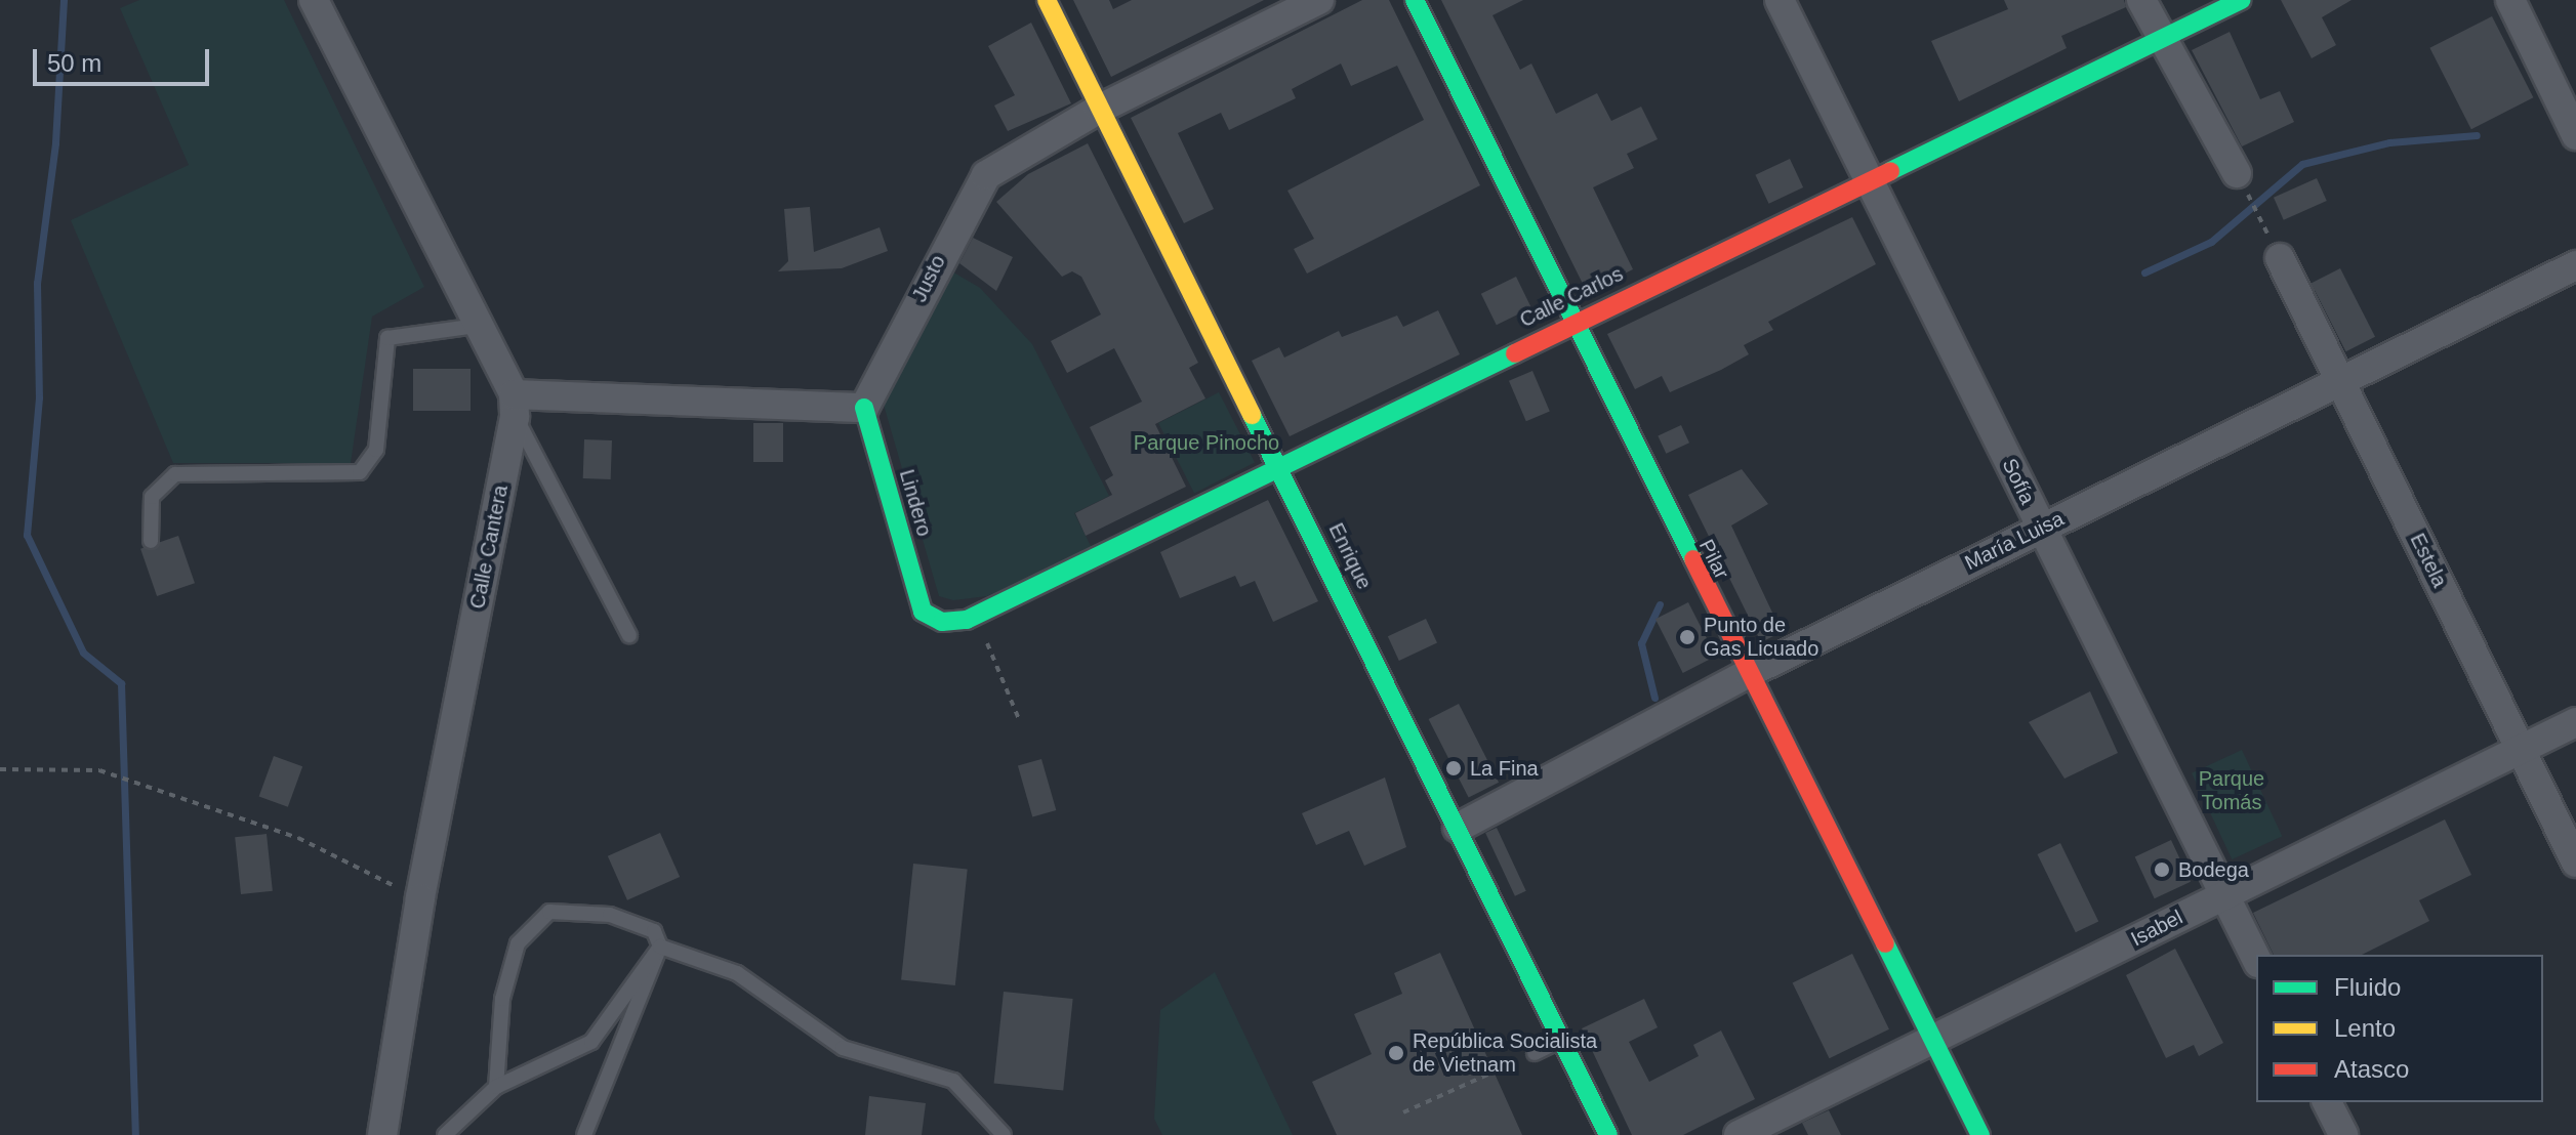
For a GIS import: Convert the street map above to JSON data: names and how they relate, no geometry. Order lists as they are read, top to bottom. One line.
{"streets":{"street":["Justo","Calle Carlos","Sofía","Lindero","María Luisa","Calle Cantera","Enrique","Pilar","Estela","Isabel"]},"crossings":[["Justo","Lindero"],["Justo","Enrique"],["Calle Carlos","Sofía"],["Calle Carlos","Lindero"],["Calle Carlos","Enrique"],["Calle Carlos","Pilar"],["Sofía","María Luisa"],["Sofía","Isabel"],["María Luisa","Enrique"],["María Luisa","Pilar"],["María Luisa","Estela"],["Pilar","Isabel"],["Estela","Isabel"]],"parks":["Parque Pinocho","Parque Tomás"],"places":["Punto de Gas Licuado","La Fina","Bodega","República Socialista de Vietnam"],"legend":["Fluido","Lento","Atasco"],"scale_bar":"50 m"}
